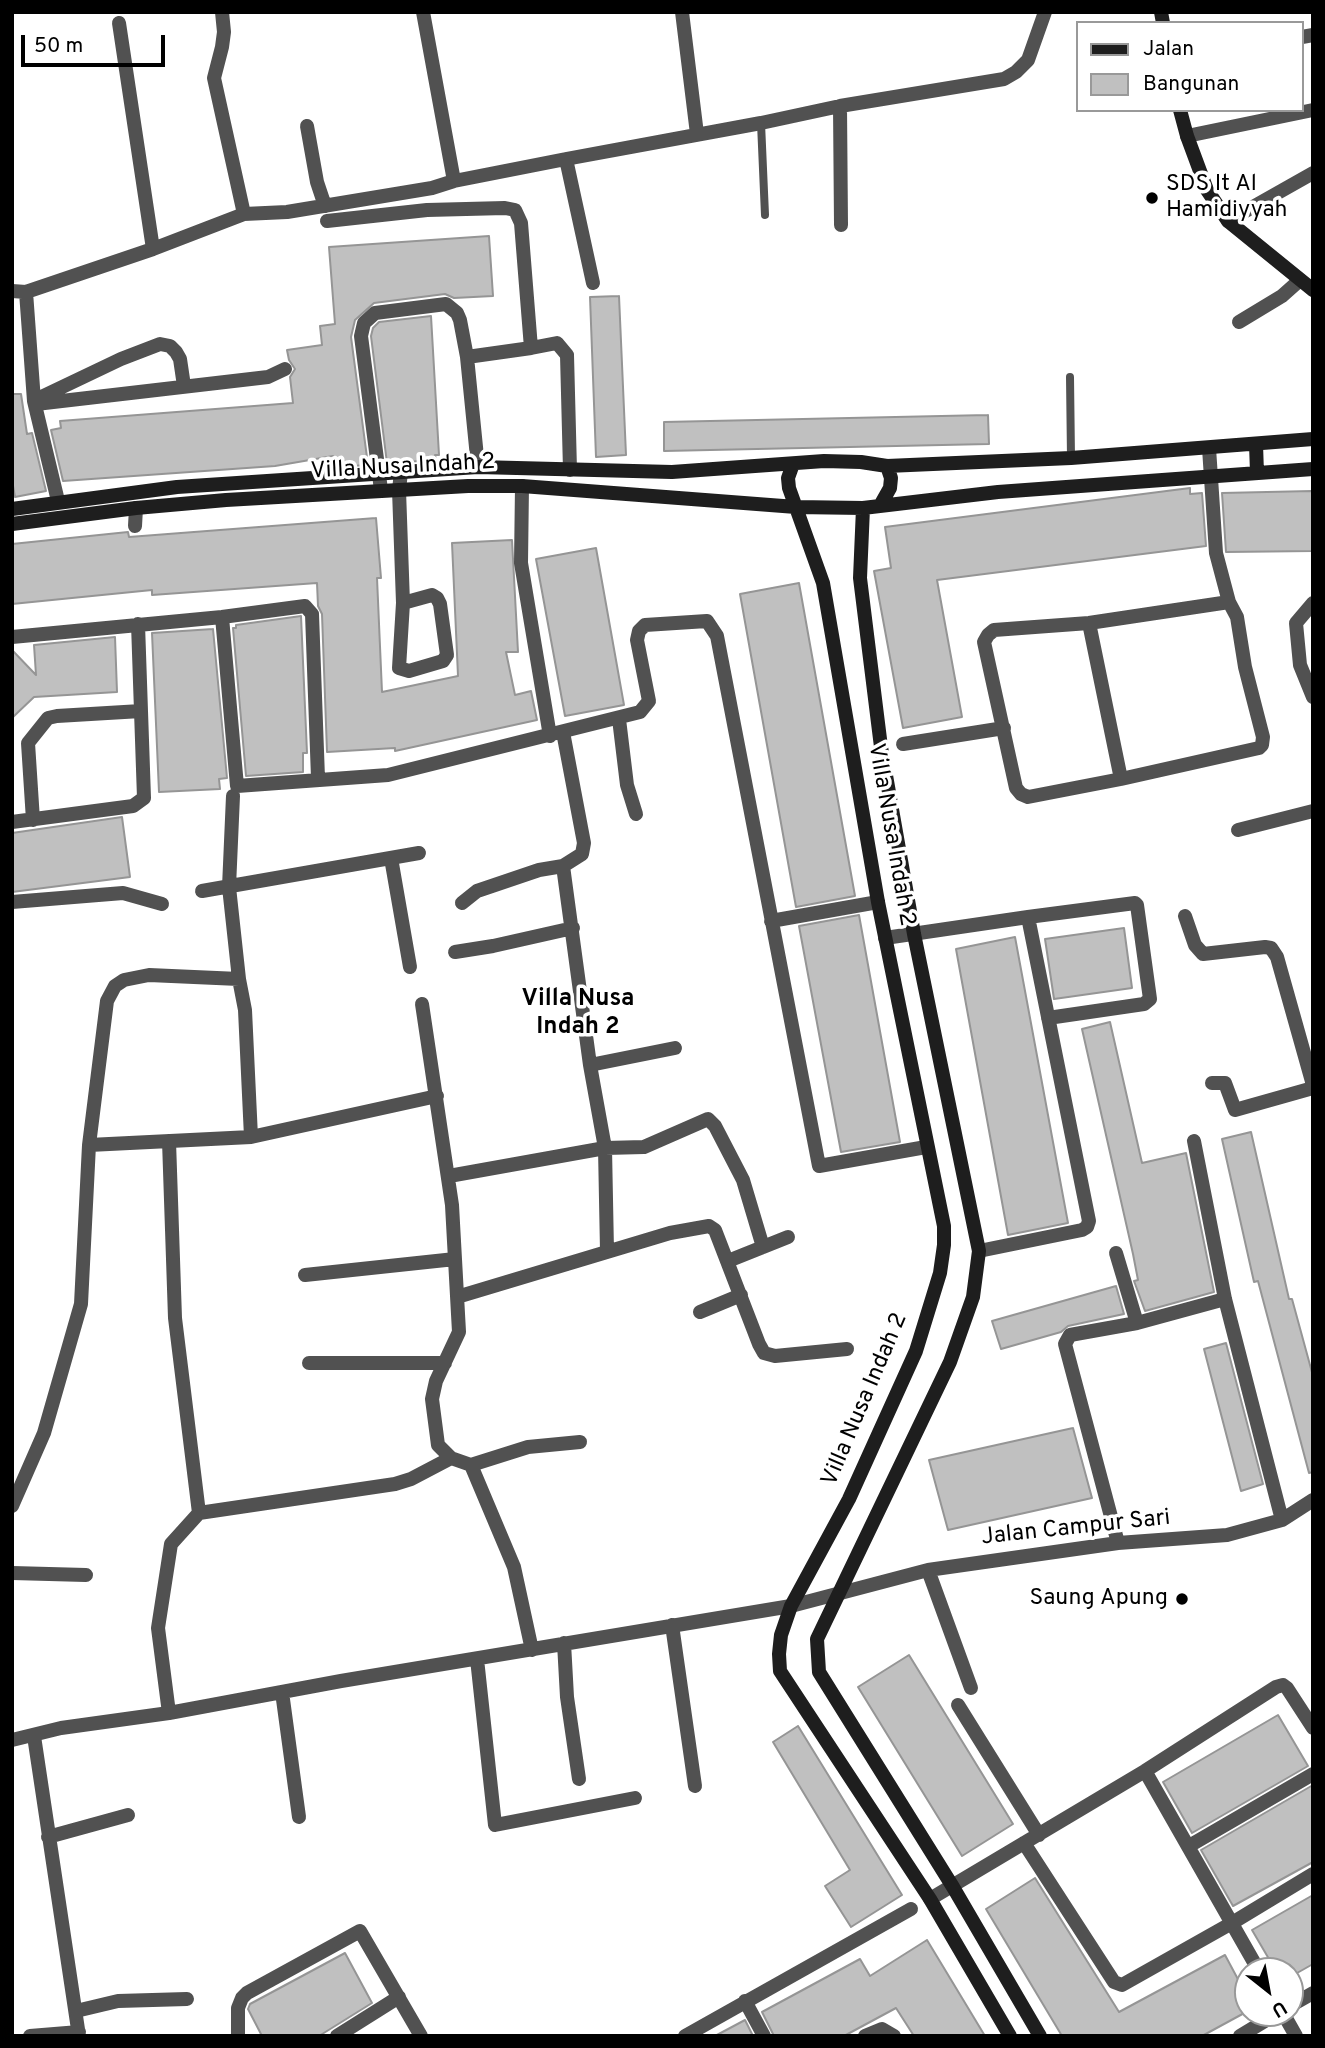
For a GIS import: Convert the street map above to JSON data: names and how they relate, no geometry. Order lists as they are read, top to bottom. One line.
{"streets":{"street":["Villa Nusa Indah 2","Jalan Campur Sari"]},"crossings":[["Villa Nusa Indah 2","Jalan Campur Sari"]],"districts":["Villa Nusa Indah 2"],"places":["SDS It Al Hamidiyyah","Saung Apung"],"legend":["Jalan","Bangunan"],"scale_bar":"50 m","north":"bottom right"}
